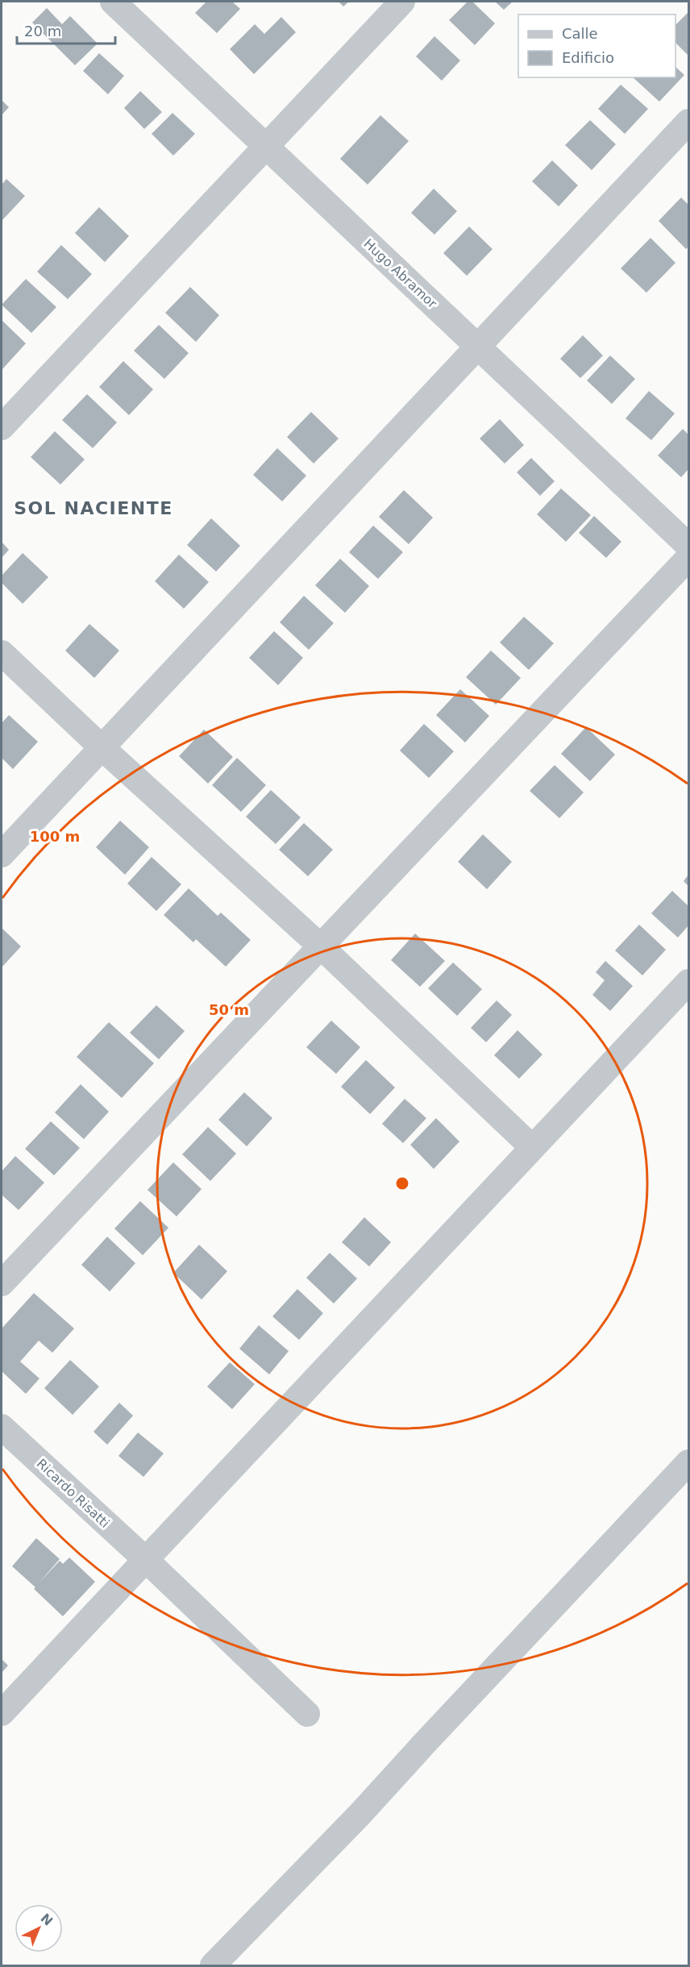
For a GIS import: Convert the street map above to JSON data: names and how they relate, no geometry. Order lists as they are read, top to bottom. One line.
{"streets":{"street":["Hugo Abramor","Ricardo Risatti"]},"districts":["SOL NACIENTE"],"legend":["Calle","Edificio"],"scale_bar":"20 m","north":"top right","rings":["100 m","50 m"]}
